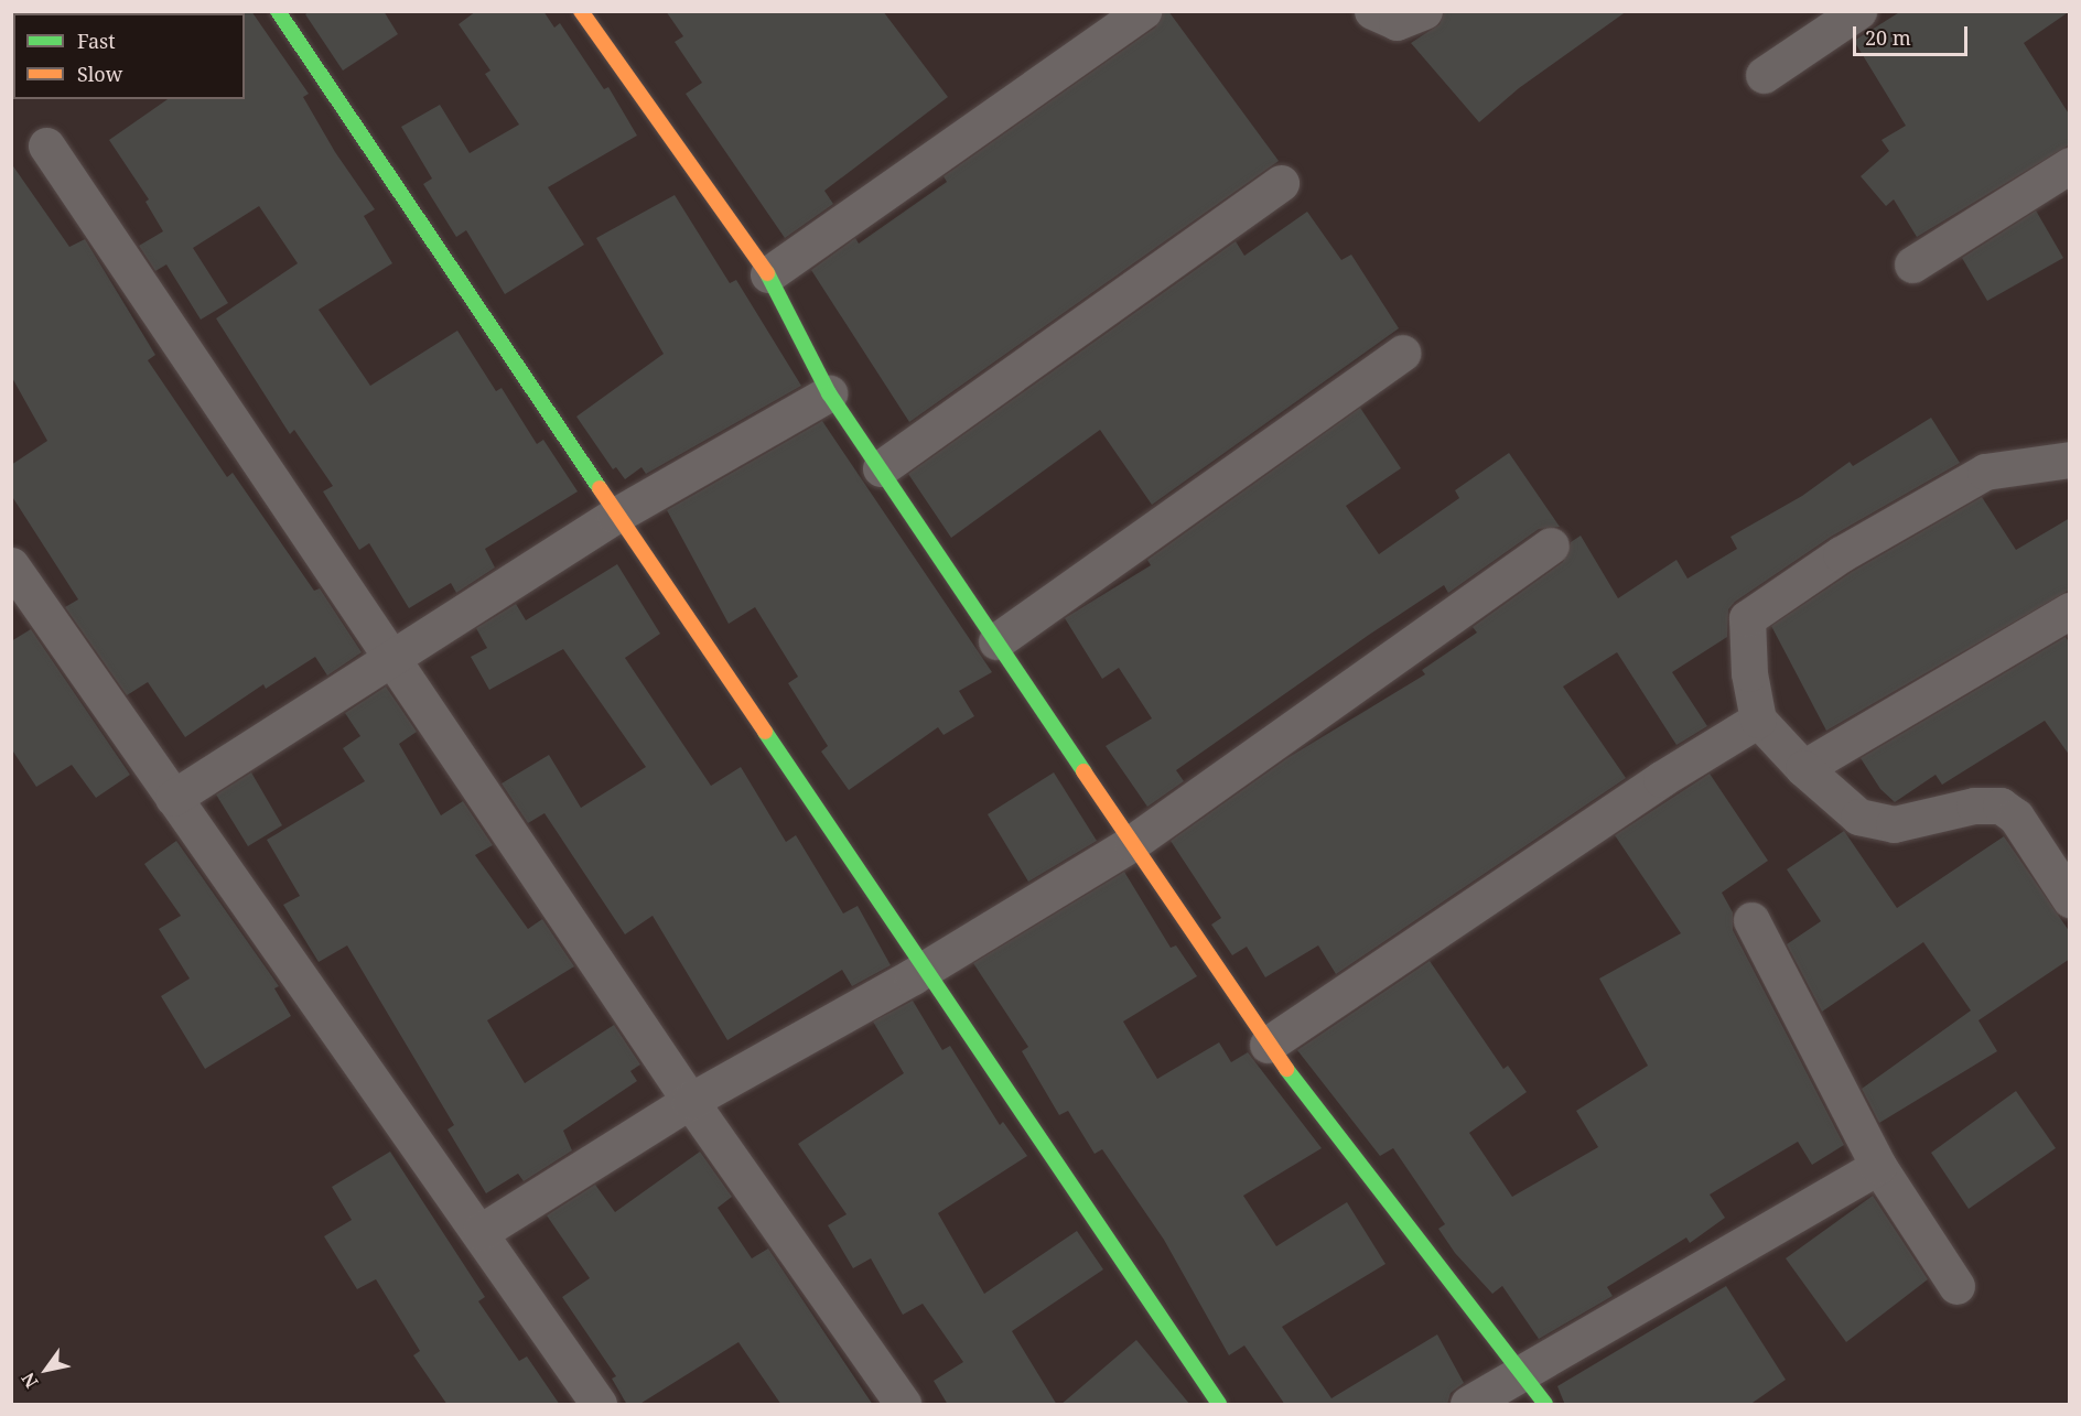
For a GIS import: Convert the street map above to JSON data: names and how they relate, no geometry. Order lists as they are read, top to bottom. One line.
{"legend":["Fast","Slow"],"scale_bar":"20 m","north":"bottom left"}
